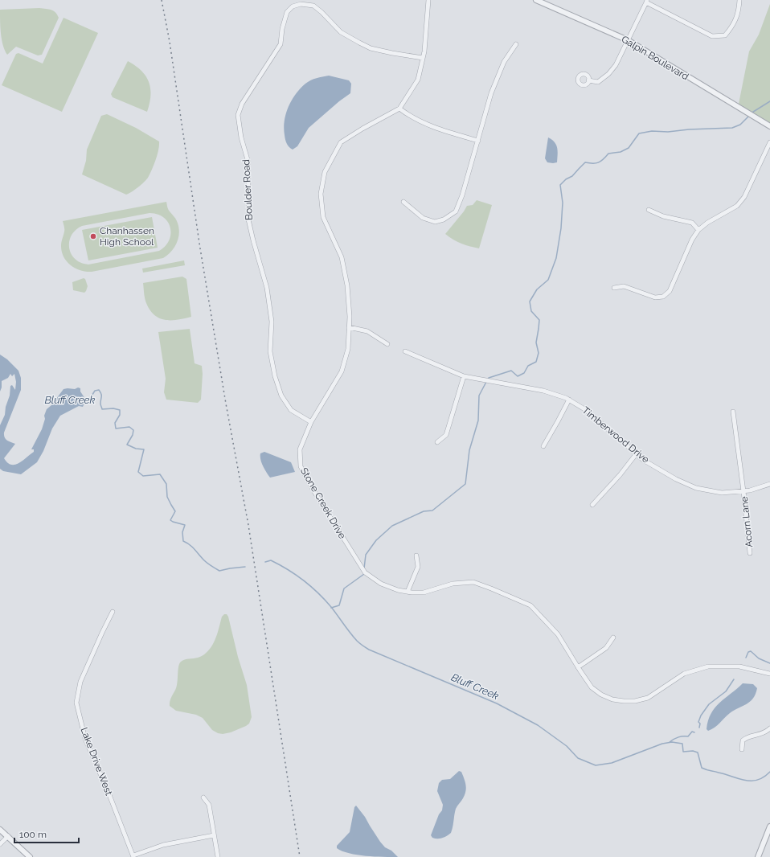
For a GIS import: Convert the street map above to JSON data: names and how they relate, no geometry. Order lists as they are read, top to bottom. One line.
{"streets":{"street":["Galpin Boulevard","Boulder Road","Timberwood Drive","Stone Creek Drive","Acorn Lane","Lake Drive West"]},"crossings":[["Boulder Road","Stone Creek Drive"],["Timberwood Drive","Acorn Lane"]],"water":["Bluff Creek"],"places":["Chanhassen High School"],"scale_bar":"100 m"}
